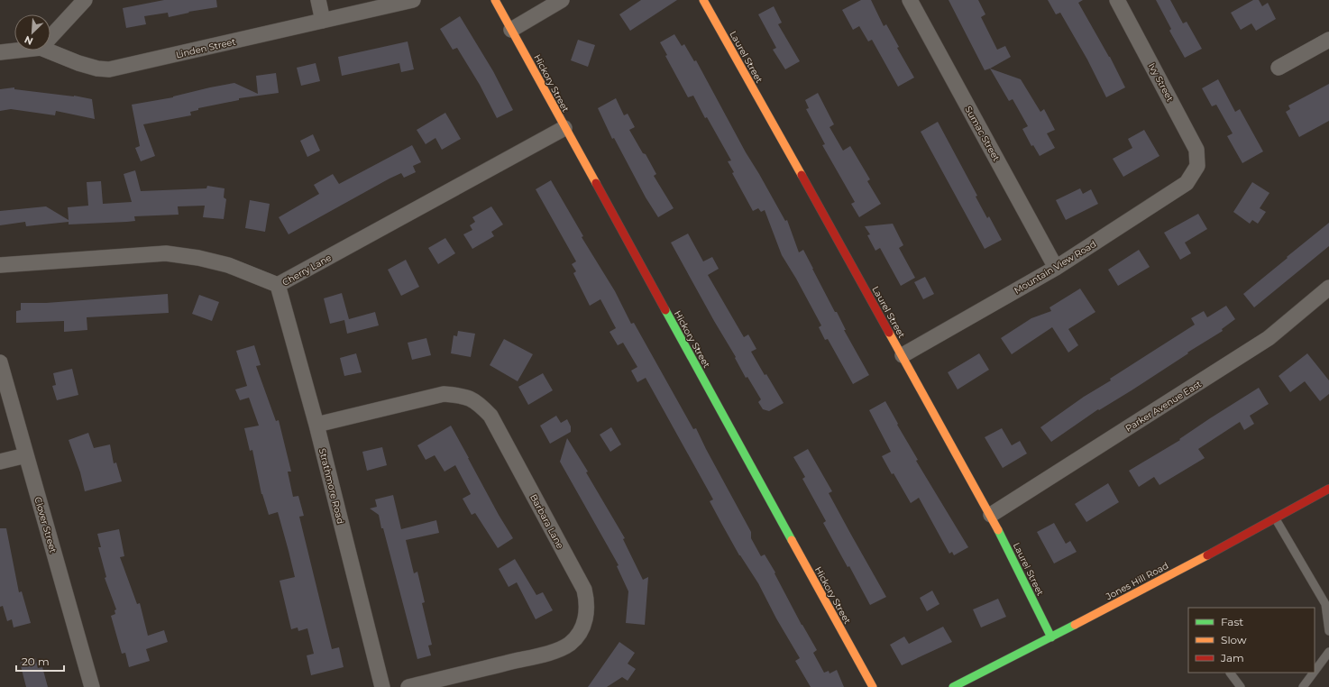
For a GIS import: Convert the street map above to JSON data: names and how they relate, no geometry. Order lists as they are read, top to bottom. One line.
{"streets":{"street":["Linden Street","Laurel Street","Ivy Street","Hickory Street","Sumac Street","Mountain View Road","Cherry Lane","Parker Avenue East","Strathmore Road","Barbara Lane","Clover Street","Jones Hill Road"]},"crossings":[["Laurel Street","Mountain View Road"],["Laurel Street","Parker Avenue East"],["Laurel Street","Jones Hill Road"],["Ivy Street","Mountain View Road"],["Hickory Street","Cherry Lane"],["Sumac Street","Mountain View Road"],["Cherry Lane","Strathmore Road"],["Strathmore Road","Barbara Lane"]],"legend":["Fast","Slow","Jam"],"scale_bar":"20 m","north":"bottom left"}
